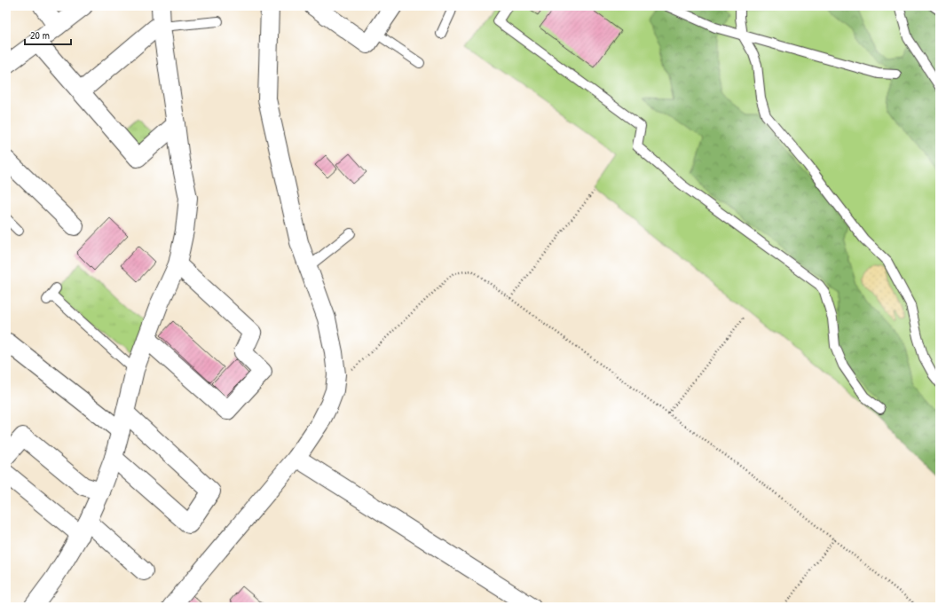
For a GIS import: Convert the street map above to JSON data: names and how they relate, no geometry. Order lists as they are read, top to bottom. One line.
{"scale_bar":"20 m"}
